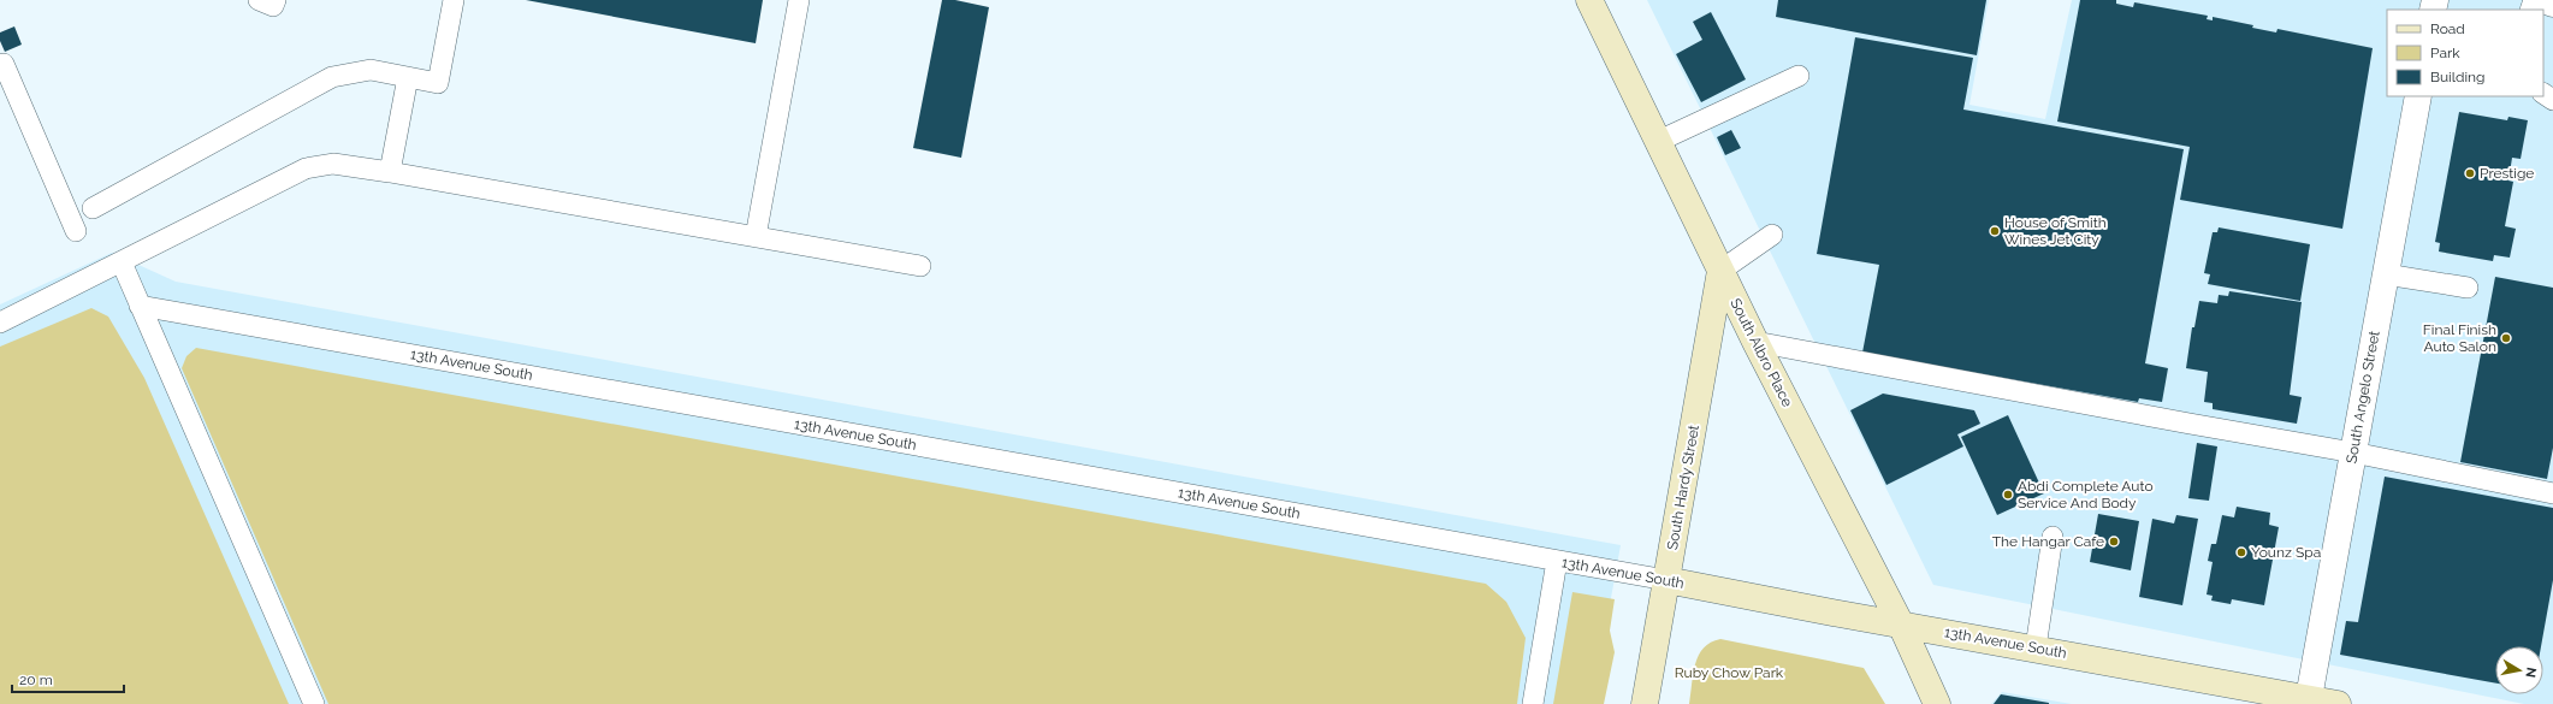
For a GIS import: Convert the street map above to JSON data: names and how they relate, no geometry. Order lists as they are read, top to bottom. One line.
{"streets":{"street":["South Albro Place","13th Avenue South","South Angelo Street","South Hardy Street"]},"crossings":[["South Albro Place","13th Avenue South"],["South Albro Place","South Hardy Street"],["13th Avenue South","South Angelo Street"],["13th Avenue South","South Hardy Street"]],"parks":["Ruby Chow Park"],"places":["Prestige","House of Smith Wines Jet City","Final Finish Auto Salon","Abdi Complete Auto Service And Body","The Hangar Cafe","Younz Spa"],"legend":["Road","Park","Building"],"scale_bar":"20 m","north":"right"}
